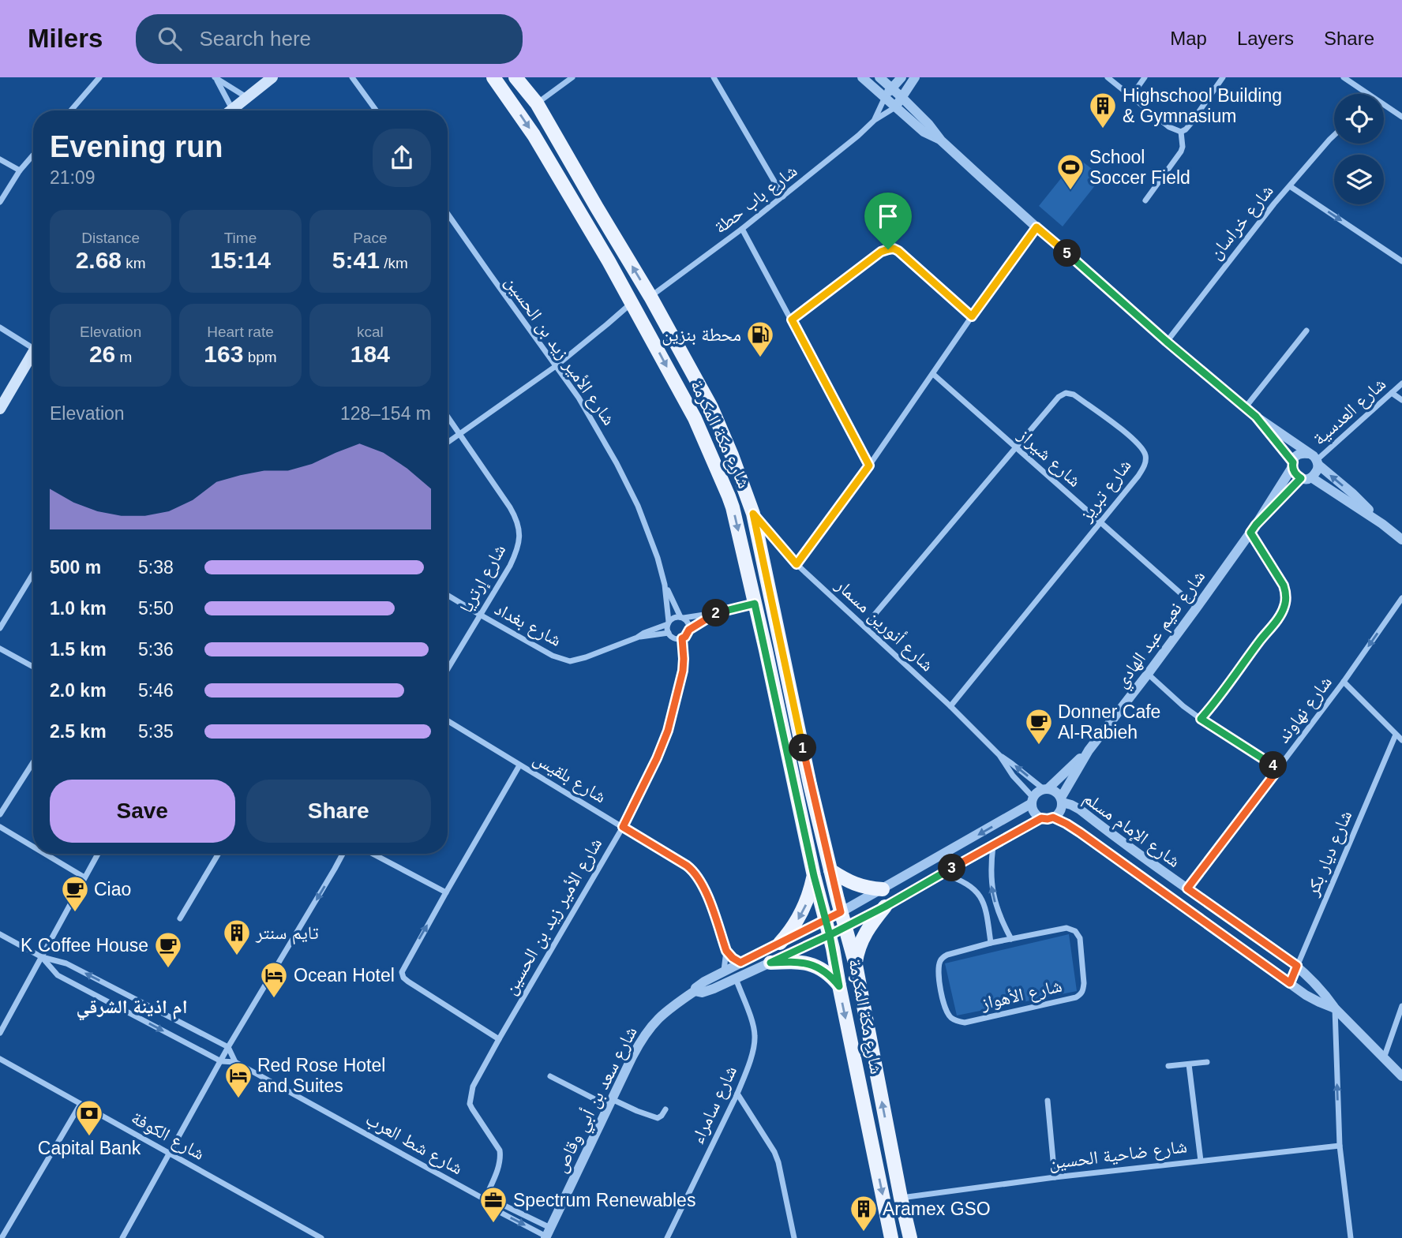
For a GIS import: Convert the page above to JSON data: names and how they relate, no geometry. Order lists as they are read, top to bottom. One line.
{"streets":{"main road":["شارع مكة المكرمة"],"street":["شارع باب حطة","شارع خراسان","شارع الأمير زيد بن الحسين","شارع العدسية","شارع شيراز","شارع تبريز","شارع إرتريا","شارع بغداد","شارع أنورين مسمار","شارع نعيم عبد الهادي","شارع نهاوند","شارع بلقيس","شارع الإمام مسلم","شارع ديار بكر","شارع الأهواز","شارع سعد بن أبي وقاص","شارع سامراء","شارع الكوفة","شارع شط العرب","شارع ضاحية الحسين"]},"crossings":[["شارع باب حطة","شارع مكة المكرمة"],["شارع الأمير زيد بن الحسين","شارع بغداد"],["شارع الأمير زيد بن الحسين","شارع بلقيس"],["شارع الأمير زيد بن الحسين","شارع شط العرب"],["شارع العدسية","شارع نعيم عبد الهادي"],["شارع مكة المكرمة","شارع أنورين مسمار"],["شارع مكة المكرمة","شارع سعد بن أبي وقاص"],["شارع مكة المكرمة","شارع ضاحية الحسين"],["شارع شيراز","شارع تبريز"],["شارع شيراز","شارع نعيم عبد الهادي"],["شارع تبريز","شارع أنورين مسمار"],["شارع إرتريا","شارع بغداد"],["شارع أنورين مسمار","شارع نعيم عبد الهادي"],["شارع أنورين مسمار","شارع الإمام مسلم"],["شارع نعيم عبد الهادي","شارع الإمام مسلم"],["شارع نهاوند","شارع الإمام مسلم"],["شارع بلقيس","شارع سعد بن أبي وقاص"],["شارع الإمام مسلم","شارع ديار بكر"],["شارع سعد بن أبي وقاص","شارع سامراء"],["شارع سعد بن أبي وقاص","شارع شط العرب"]],"districts":["ام اذينة الشرقي"],"places":{"building":["Highschool Building & Gymnasium","تايم سنتر","Aramex GSO"],"sports":["School Soccer Field"],"fuel station":["محطة بنزين"],"cafe":["Donner Cafe Al-Rabieh","Ciao","K Coffee House"],"hotel":["Ocean Hotel","Red Rose Hotel and Suites"],"bank":["Capital Bank"],"office":["Spectrum Renewables"]},"page":{"header":"Milers","search":"Search here","nav":["Map","Layers","Share"],"heading":["Evening run","21:09"],"stats":[["Distance","2.68 km"],["Time","15:14"],["Pace","5:41 /km"],["Elevation","26 m"],["Heart rate","163 bpm"],["kcal","184"]],"pins":["5","2","1","4","3"],"chart":["Elevation","128–154 m"],"list":[{"name":"500 m","note":"5:38"},{"name":"1.0 km","note":"5:50"},{"name":"1.5 km","note":"5:36"},{"name":"2.0 km","note":"5:46"},{"name":"2.5 km","note":"5:35"}],"buttons":["Save","Share"]}}
